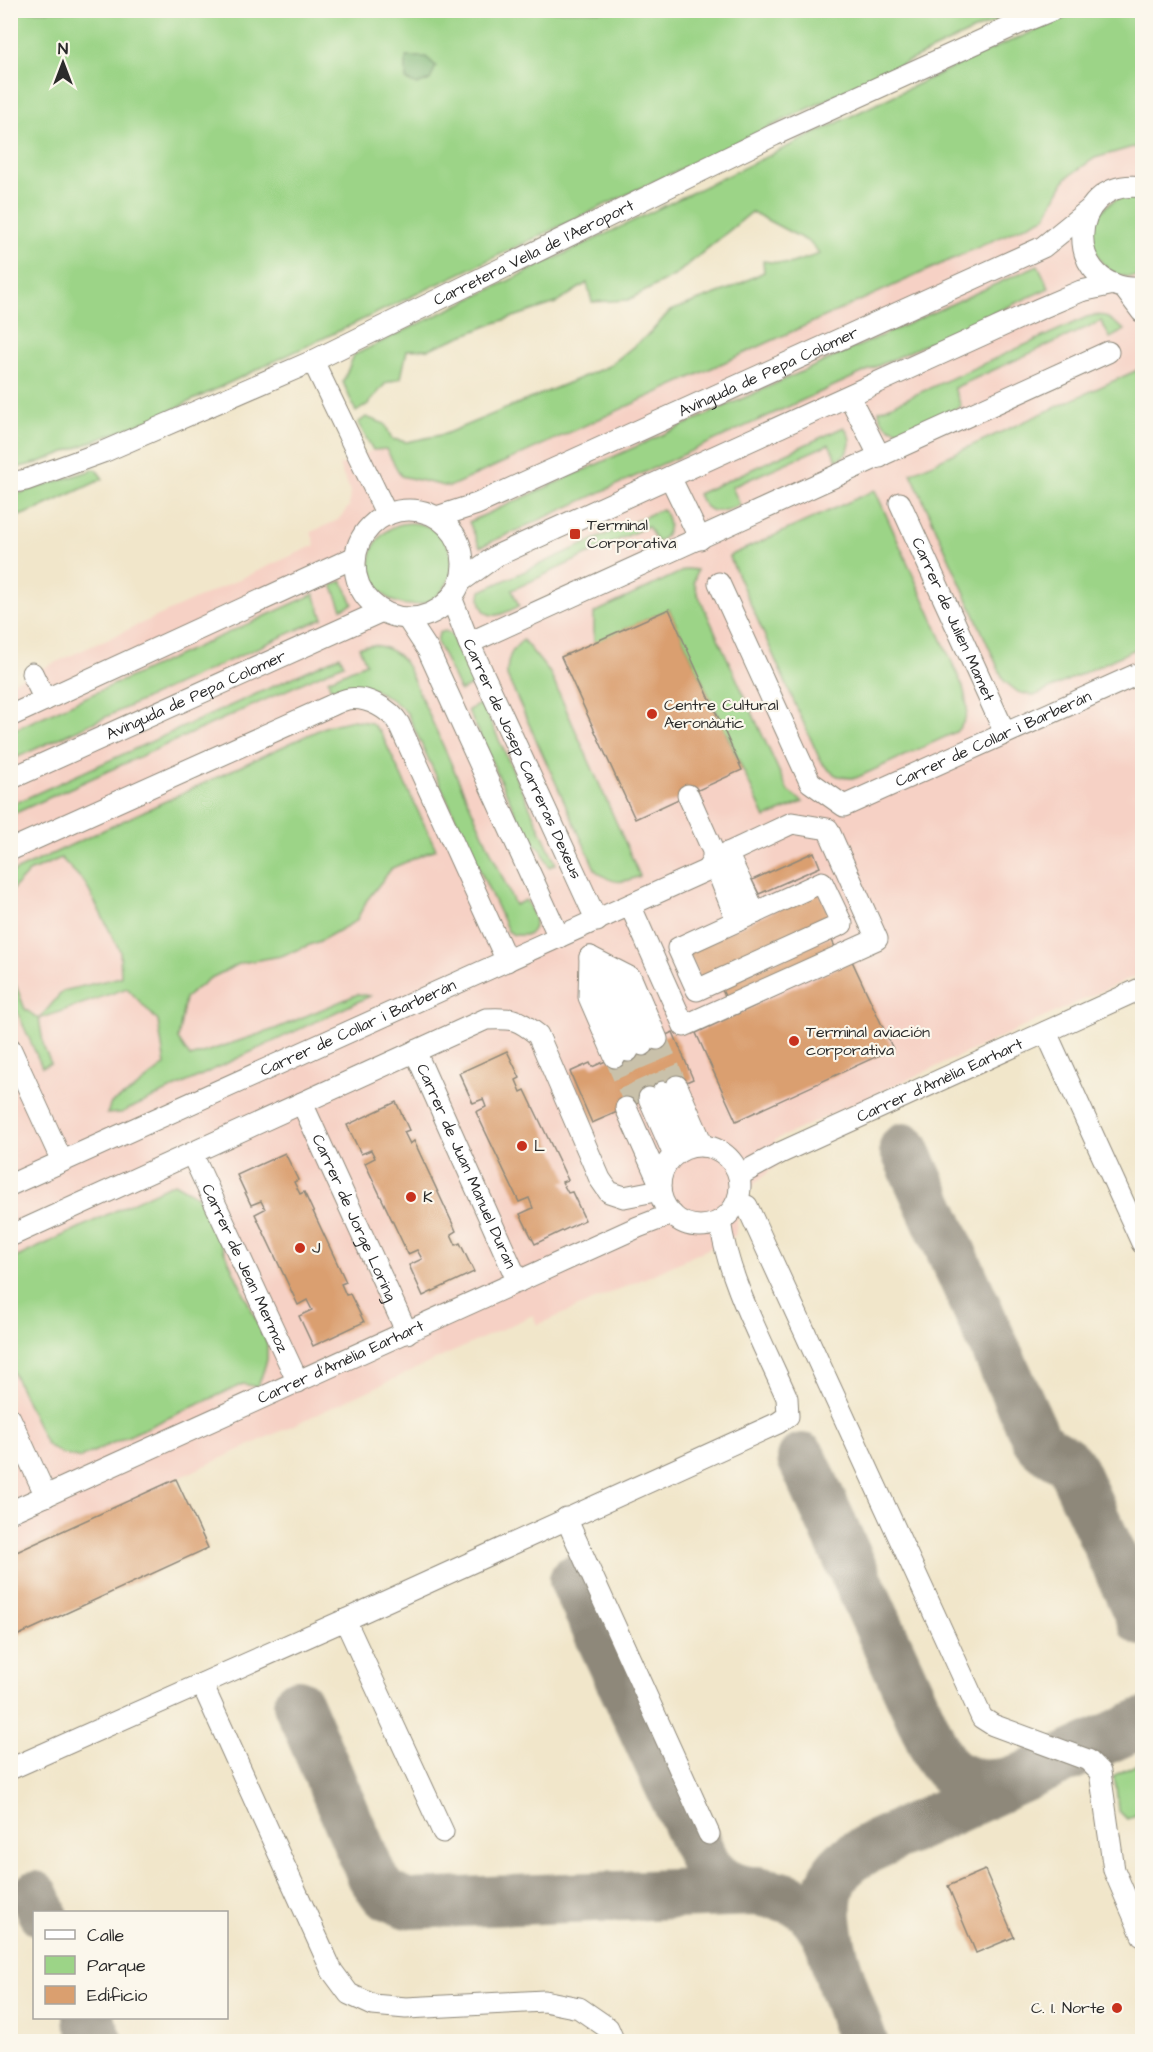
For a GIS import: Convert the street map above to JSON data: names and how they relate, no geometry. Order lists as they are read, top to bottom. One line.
{"streets":{"street":["Carretera Vella de l'Aeroport","Avinguda de Pepa Colomer","Carrer de Julien Mamet","Carrer de Collar i Barberán","Carrer de Josep Carreras Dexeus","Carrer d'Amèlia Earhart","Carrer de Juan Manuel Duran","Carrer de Jorge Loring","Carrer de Jean Mermoz"]},"crossings":[["Avinguda de Pepa Colomer","Carrer de Josep Carreras Dexeus"],["Carrer de Julien Mamet","Carrer de Collar i Barberán"],["Carrer de Collar i Barberán","Carrer de Josep Carreras Dexeus"],["Carrer d'Amèlia Earhart","Carrer de Juan Manuel Duran"],["Carrer d'Amèlia Earhart","Carrer de Jorge Loring"],["Carrer d'Amèlia Earhart","Carrer de Jean Mermoz"]],"places":{"transit":["Terminal Corporativa"],"other":["Centre Cultural Aeronàutic","Terminal aviación corporativa","L","K","J","C. I. Norte"]},"legend":["Calle","Parque","Edificio"],"north":"top"}
